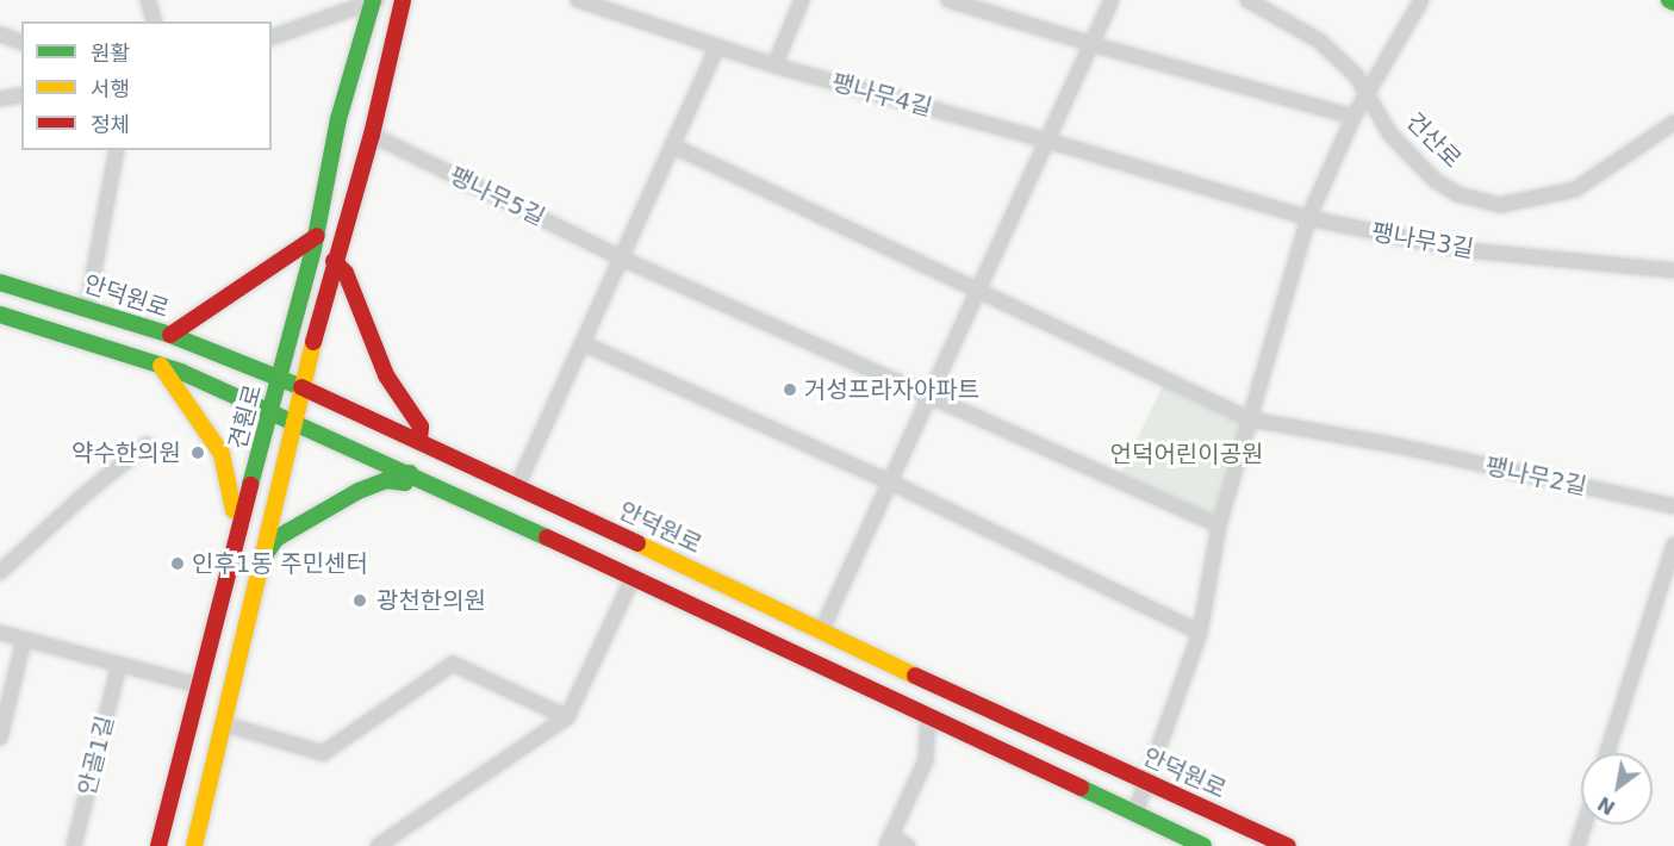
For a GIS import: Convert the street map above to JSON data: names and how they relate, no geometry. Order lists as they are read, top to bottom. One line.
{"streets":{"street":["팽나무4길","건산로","팽나무5길","팽나무3길","안덕원로","견훤로","팽나무2길","안골1길"]},"crossings":[["팽나무4길","팽나무3길"],["팽나무5길","견훤로"],["안덕원로","견훤로"]],"parks":["언덕어린이공원"],"places":["거성프라자아파트","약수한의원","인후1동 주민센터","광천한의원"],"legend":["원활","서행","정체"],"north":"bottom left"}
